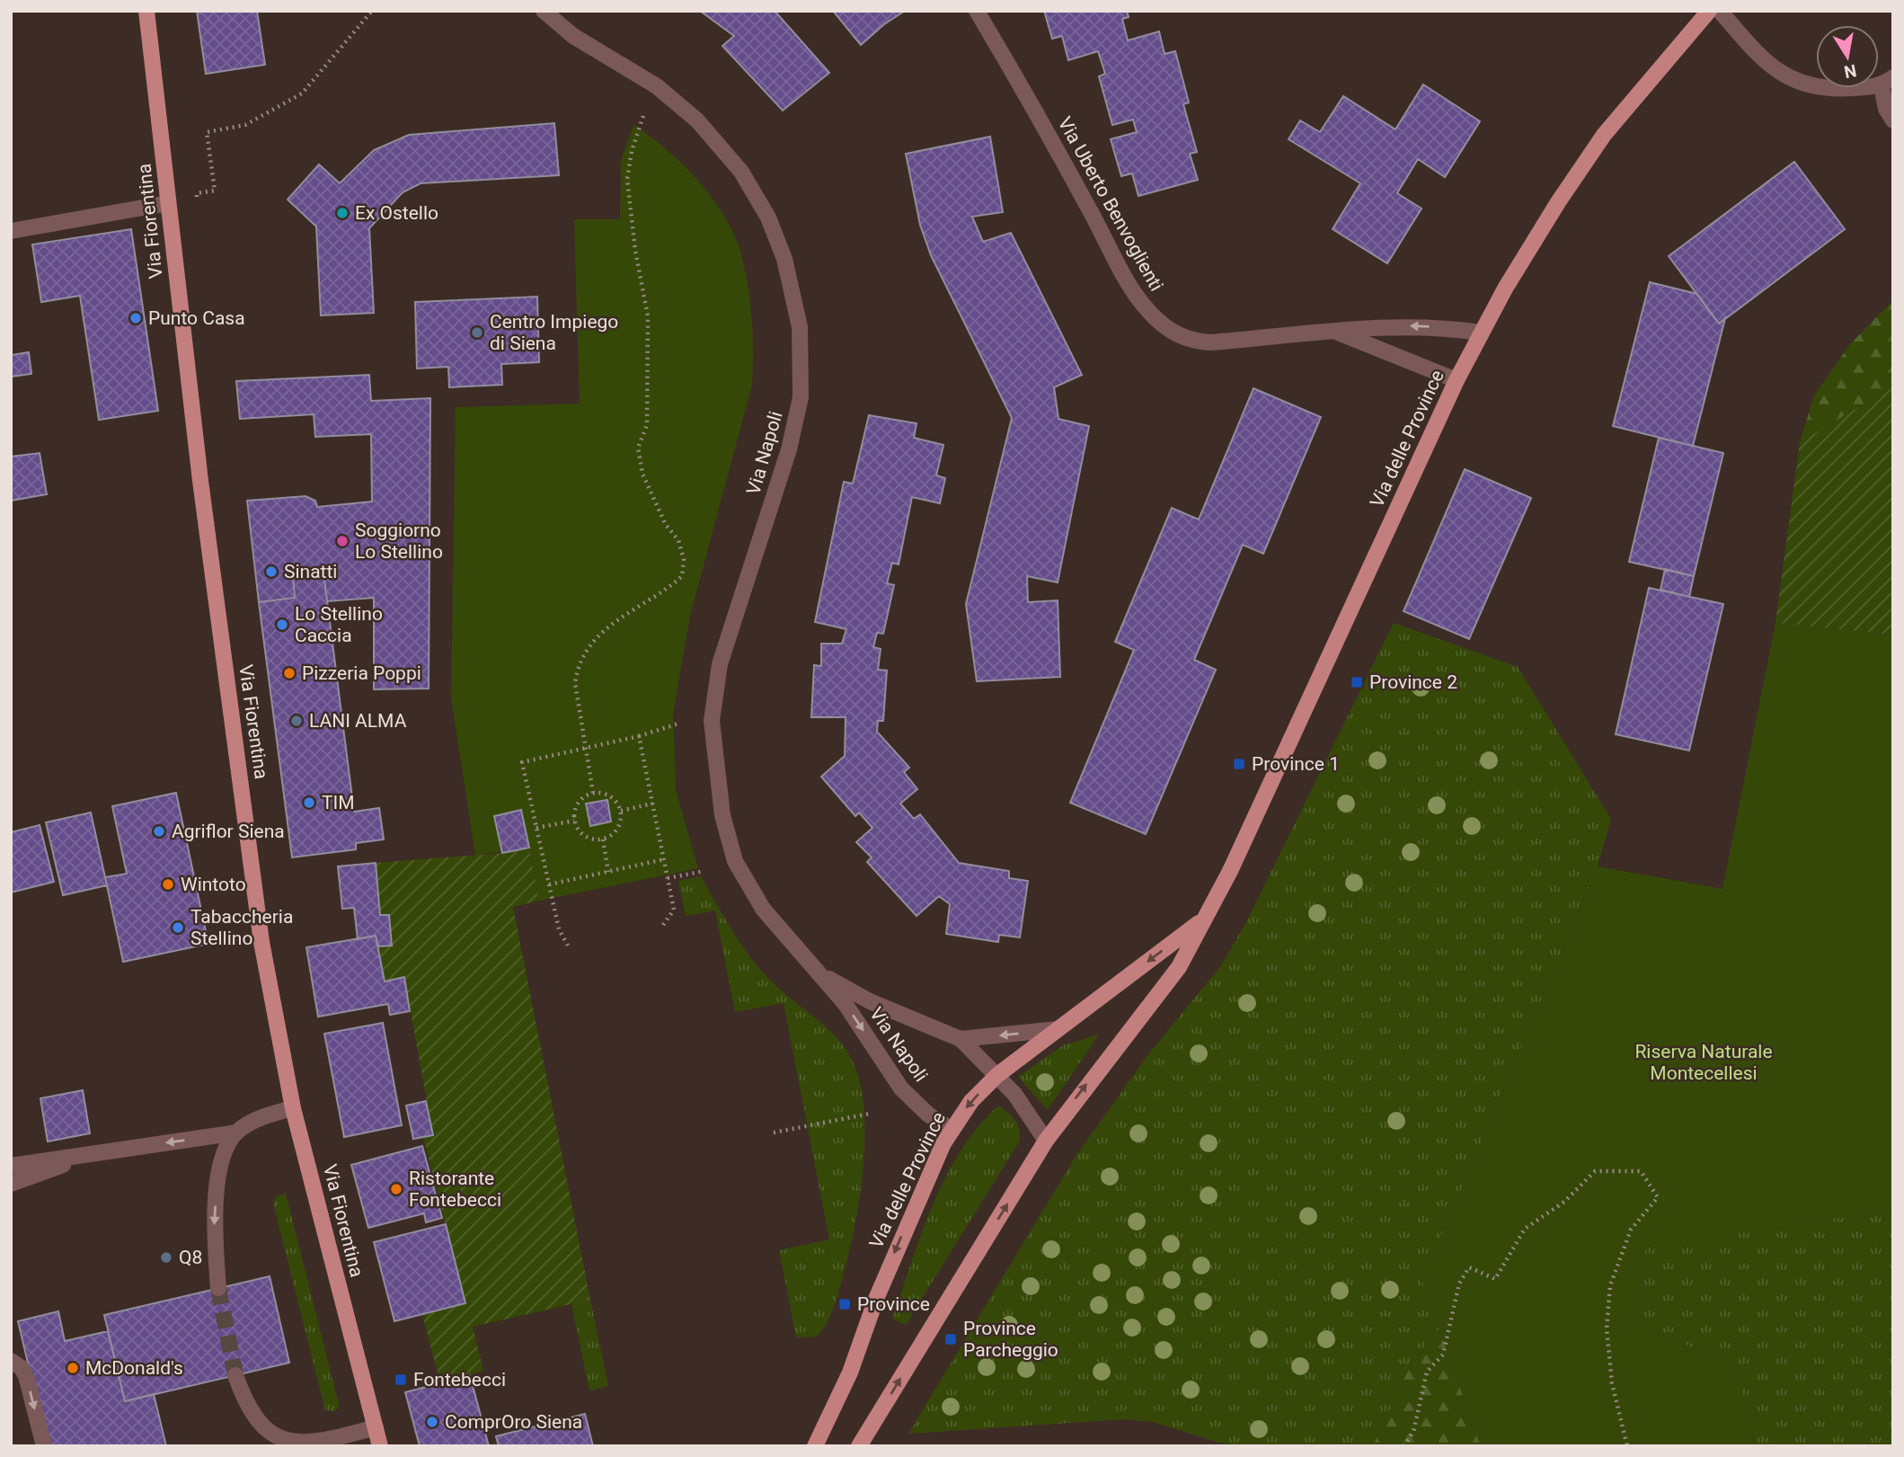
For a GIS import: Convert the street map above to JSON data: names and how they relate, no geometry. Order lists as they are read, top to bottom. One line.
{"streets":{"main road":["Via Fiorentina","Via delle Province"],"street":["Via Uberto Benvoglienti","Via Napoli"]},"crossings":[["Via Uberto Benvoglienti","Via delle Province"],["Via delle Province","Via Napoli"]],"parks":["Riserva Naturale Montecellesi"],"places":{"other":["Ex Ostello","Punto Casa","Centro Impiego di Siena","Soggiorno Lo Stellino","Sinatti","Lo Stellino Caccia","Pizzeria Poppi","LANI ALMA","TIM","Agriflor Siena","Wintoto","Tabaccheria Stellino","Ristorante Fontebecci","Q8","McDonald's","ComprOro Siena"],"transit":["Province 2","Province 1","Province","Province Parcheggio","Fontebecci"]},"north":"bottom"}
